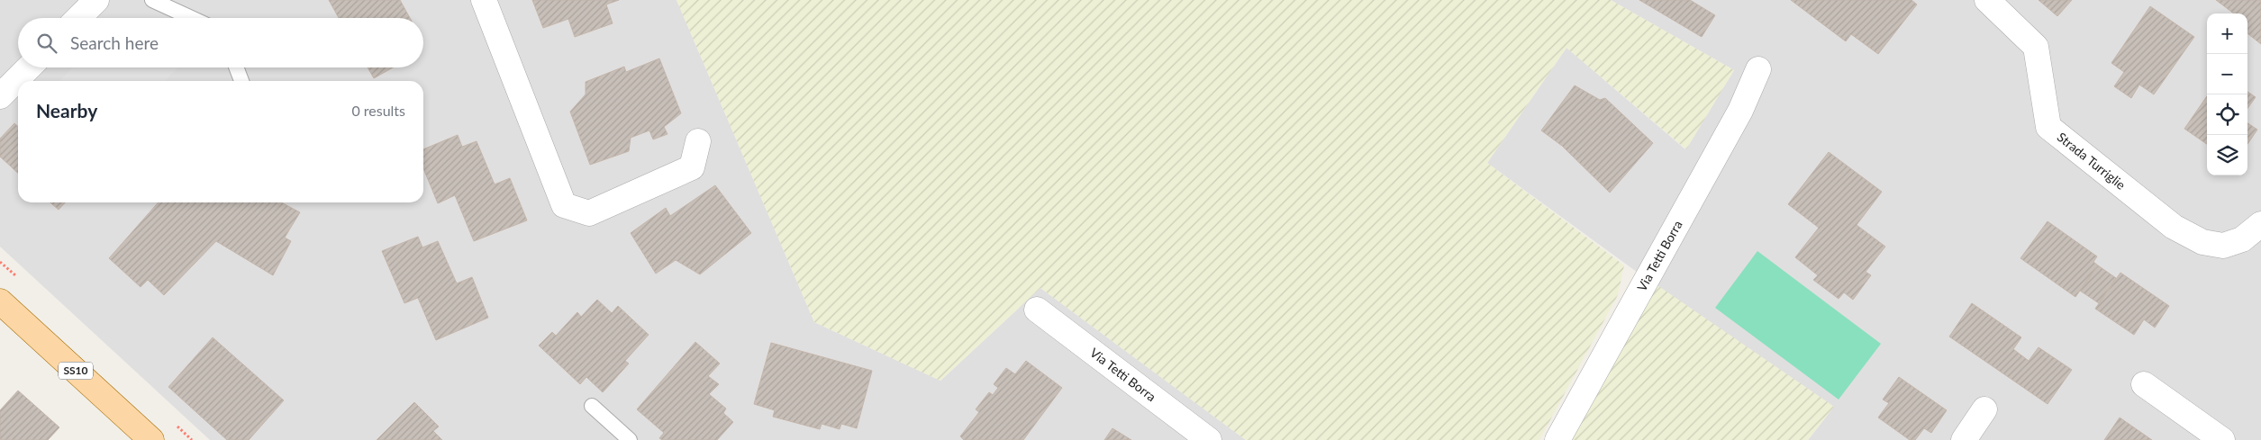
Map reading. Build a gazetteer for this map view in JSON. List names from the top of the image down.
{
  "streets": {
    "main road": ["SS10"],
    "street": ["Strada Turriglie", "Via Tetti Borra"]
  },
  "page": {
    "map_buttons": ["+", "−"],
    "search": "Search here",
    "heading": ["Nearby", "0 results"]
  }
}
